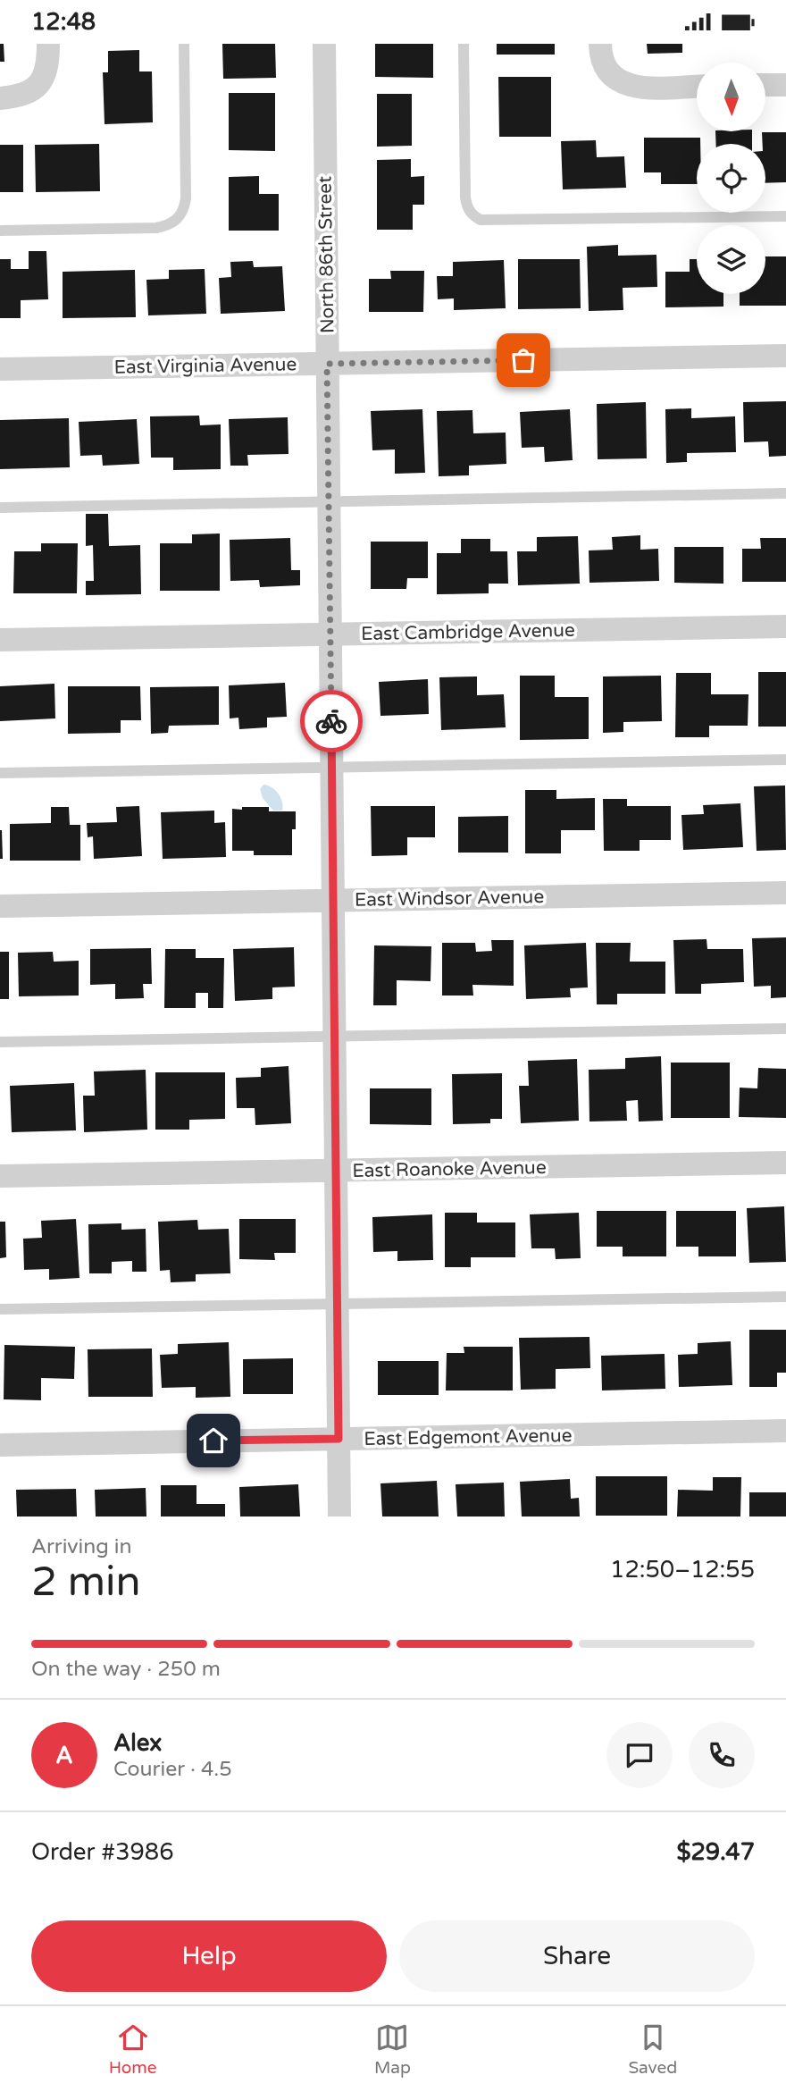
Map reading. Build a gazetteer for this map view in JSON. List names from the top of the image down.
{
  "streets": {
    "street": [
      "North 86th Street",
      "East Virginia Avenue",
      "East Cambridge Avenue",
      "East Windsor Avenue",
      "East Roanoke Avenue",
      "East Edgemont Avenue"
    ]
  },
  "crossings": [
    ["North 86th Street", "East Virginia Avenue"],
    ["North 86th Street", "East Cambridge Avenue"],
    ["North 86th Street", "East Windsor Avenue"],
    ["North 86th Street", "East Roanoke Avenue"],
    ["North 86th Street", "East Edgemont Avenue"]
  ],
  "north": "bottom",
  "page": {
    "status": "12:48",
    "heading": ["2 min", "Arriving in", "12:50–12:55"],
    "panel": [
      "Alex",
      "Courier · 4.5",
      "Order #3986",
      "$29.47"
    ],
    "bar": "On the way · 250 m",
    "round": "A",
    "buttons": ["Help", "Share"],
    "tabs": ["Home", "Map", "Saved"]
  }
}
